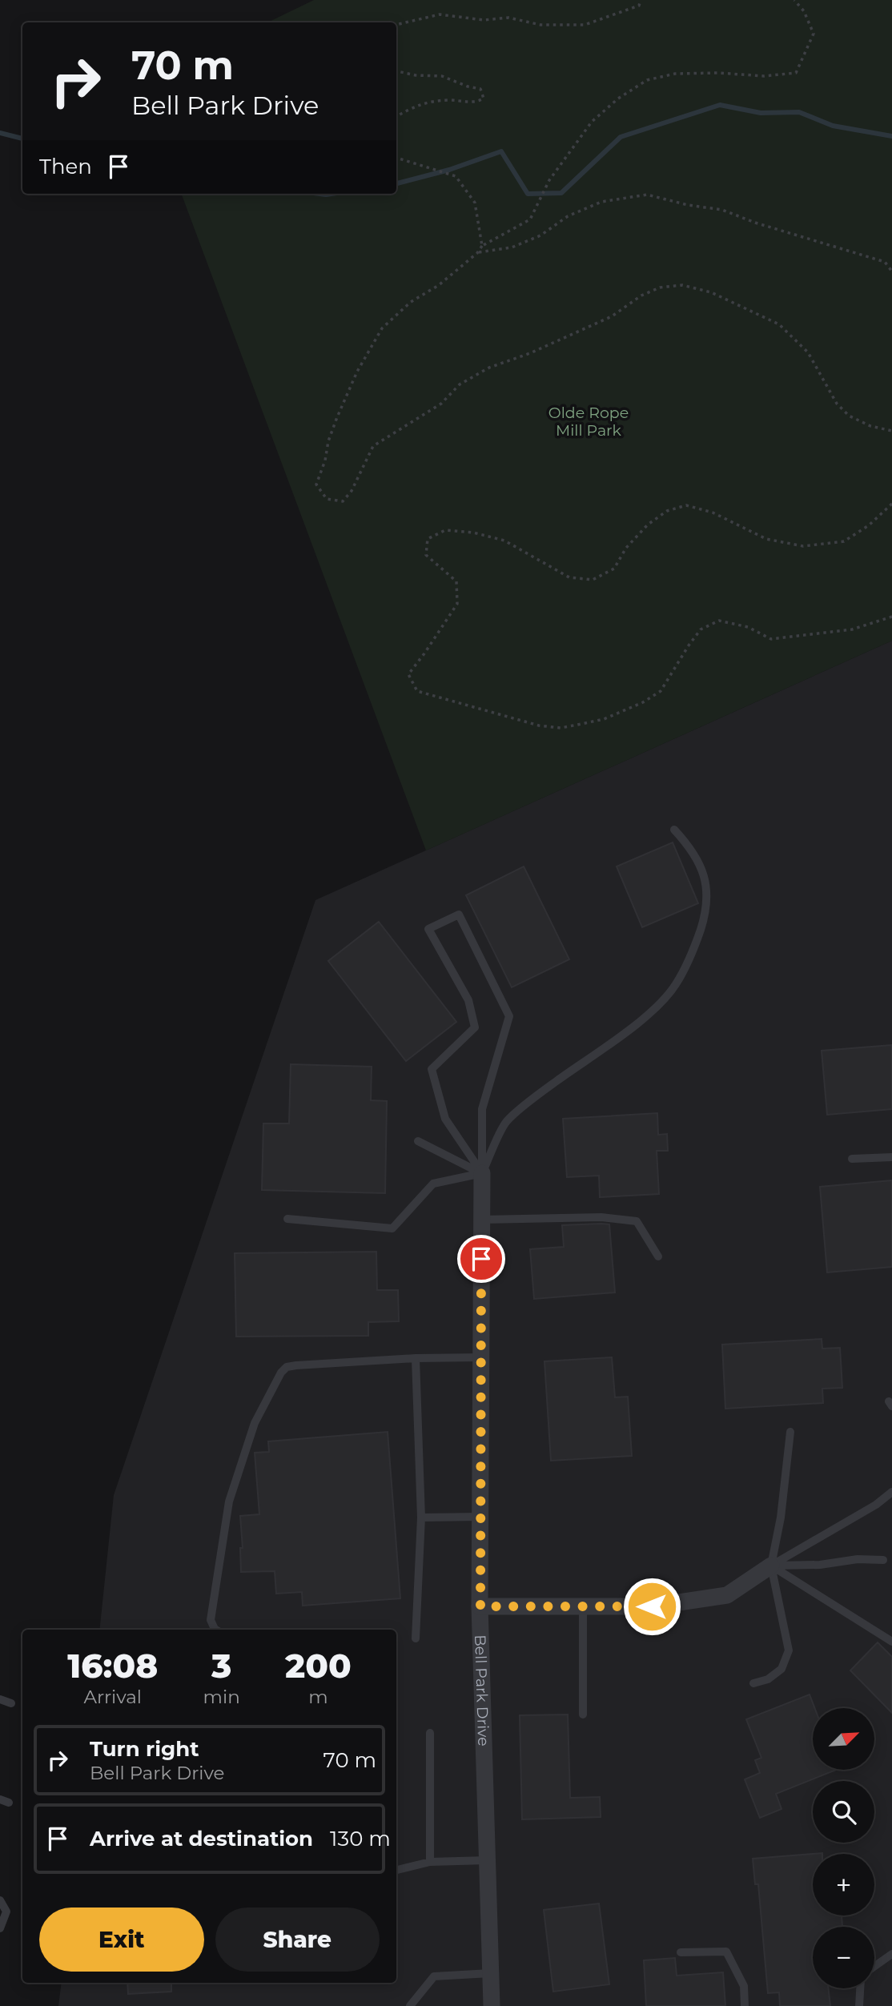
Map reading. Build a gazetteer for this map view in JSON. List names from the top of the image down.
{
  "streets": {
    "street": ["Bell Park Drive"]
  },
  "parks": ["Olde Rope Mill Park"],
  "north": "top right",
  "page": {
    "turn": ["70 m", "Bell Park Drive"],
    "then": "Then",
    "eta": [
      "16:08",
      "Arrival",
      "3",
      "min",
      "200",
      "m"
    ],
    "map_buttons": ["+", "−"],
    "list": [
      {
        "name": "Turn right",
        "note": "Bell Park Drive",
        "value": "70 m"
      },
      {
        "name": "Arrive at destination",
        "value": "130 m"
      }
    ],
    "buttons": ["Exit", "Share"]
  }
}
